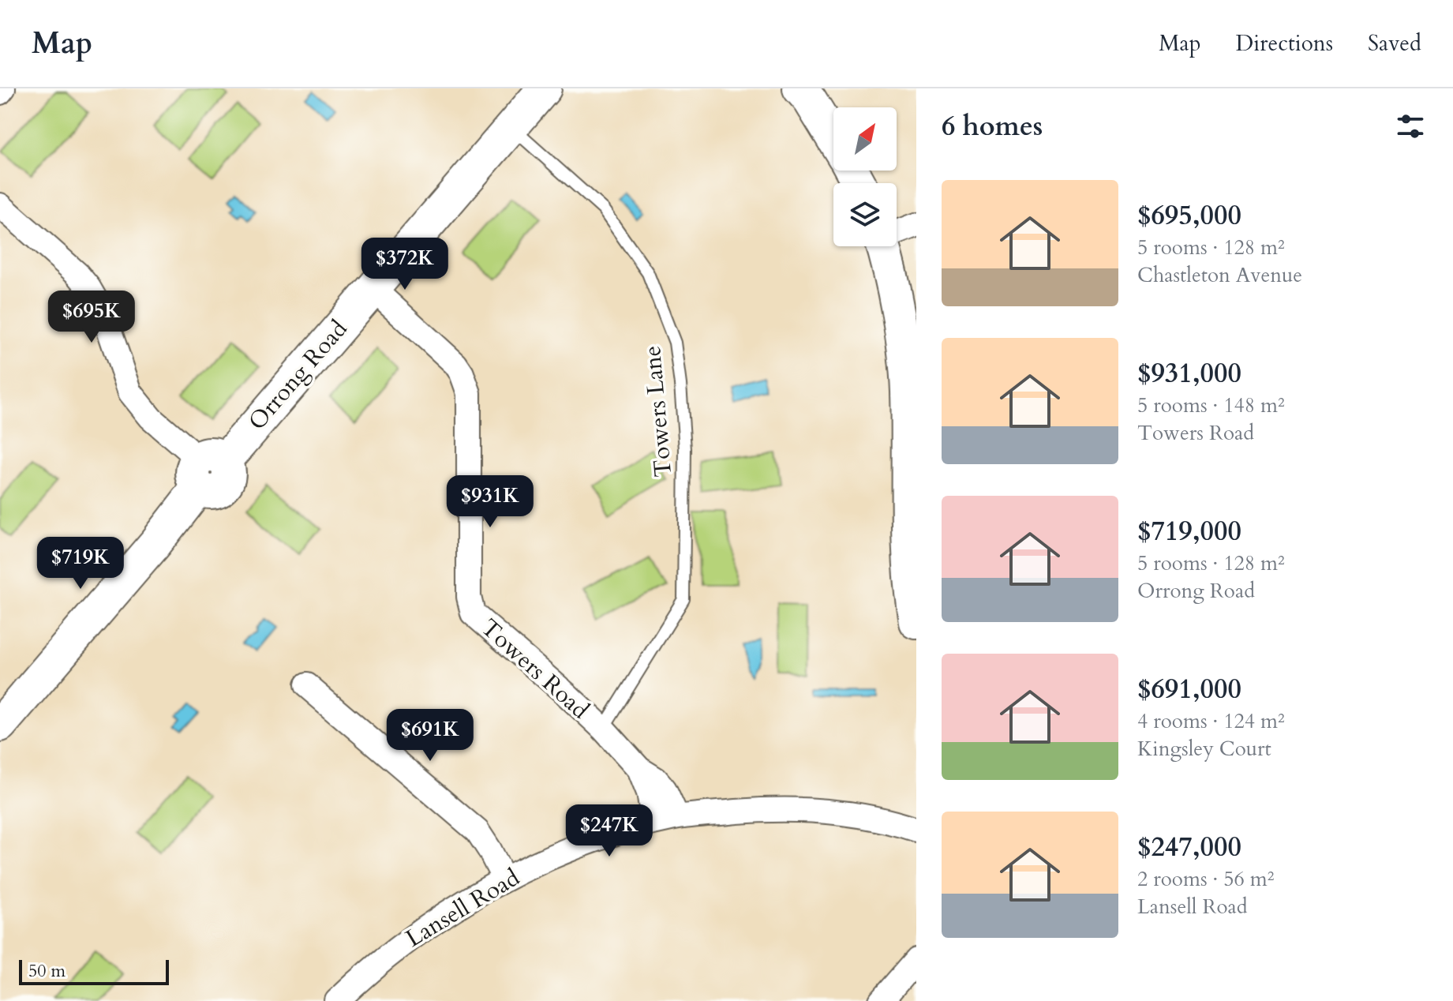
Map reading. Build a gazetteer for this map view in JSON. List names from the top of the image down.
{
  "streets": {
    "street": ["Orrong Road", "Towers Road", "Lansell Road"],
    "lane": ["Towers Lane"]
  },
  "crossings": [
    ["Orrong Road", "Towers Lane"],
    ["Orrong Road", "Towers Road"],
    ["Towers Lane", "Towers Road"],
    ["Towers Road", "Lansell Road"]
  ],
  "scale_bar": "50 m",
  "north": "top right",
  "page": {
    "header": "Map",
    "nav": ["Map", "Directions", "Saved"],
    "heading": "6 homes",
    "list": [
      {
        "name": "$695,000",
        "note": "5 rooms · 128 m² · Chastleton Avenue"
      },
      {
        "name": "$931,000",
        "note": "5 rooms · 148 m² · Towers Road"
      },
      {
        "name": "$719,000",
        "note": "5 rooms · 128 m² · Orrong Road"
      },
      {
        "name": "$691,000",
        "note": "4 rooms · 124 m² · Kingsley Court"
      },
      {
        "name": "$247,000",
        "note": "2 rooms · 56 m² · Lansell Road"
      }
    ],
    "price": [
      "$372K",
      "$695K",
      "$931K",
      "$719K",
      "$691K",
      "$247K"
    ],
    "scale": "50 m"
  }
}
